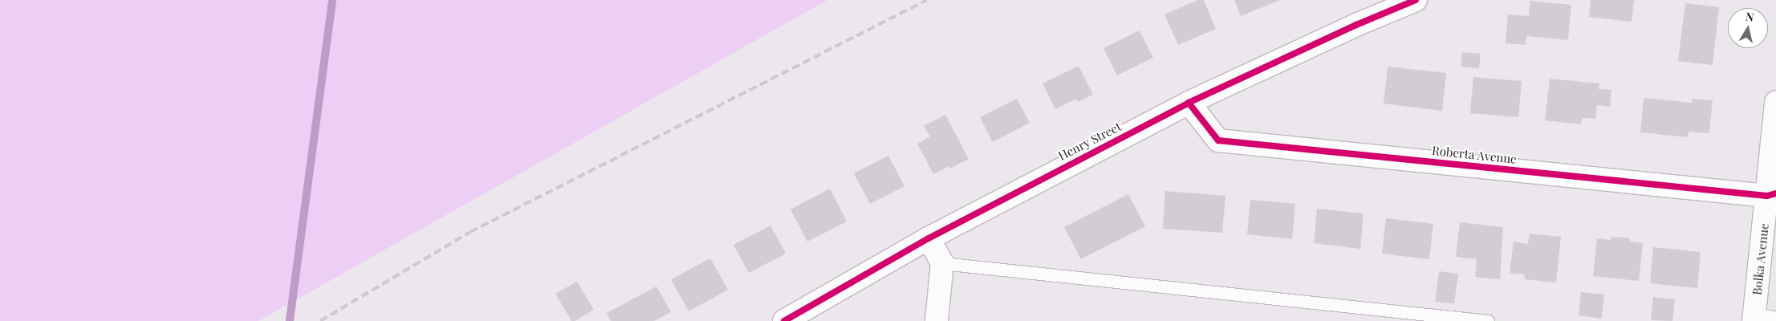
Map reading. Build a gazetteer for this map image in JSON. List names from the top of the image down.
{
  "streets": {
    "street": ["Henry Street", "Roberta Avenue", "Bolka Avenue"]
  },
  "crossings": [
    ["Henry Street", "Roberta Avenue"],
    ["Roberta Avenue", "Bolka Avenue"]
  ],
  "north": "top"
}
